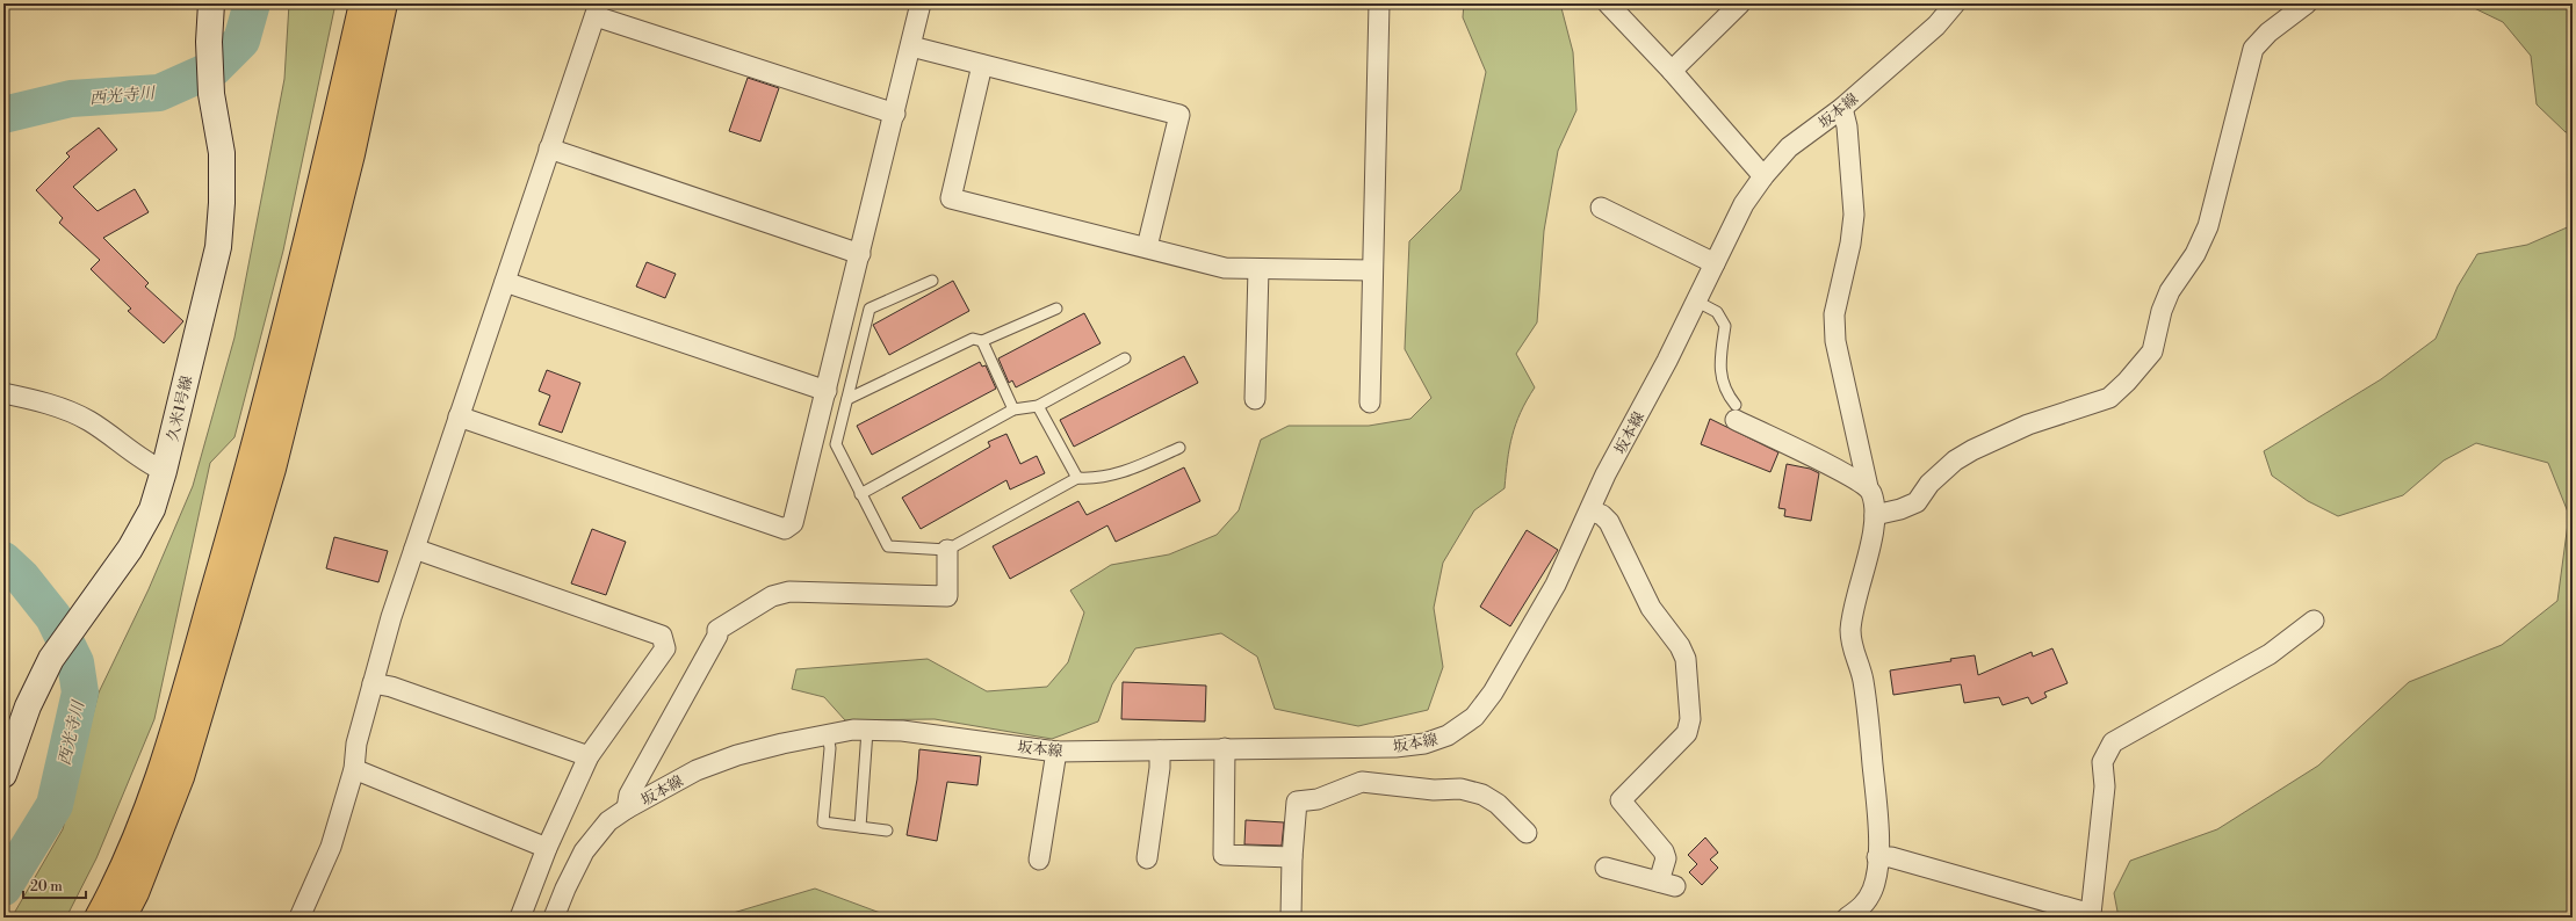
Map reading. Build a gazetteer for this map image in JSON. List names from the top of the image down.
{
  "streets": {
    "street": ["坂本線", "久米1号線"]
  },
  "water": ["西光寺川"],
  "scale_bar": "20 m"
}
